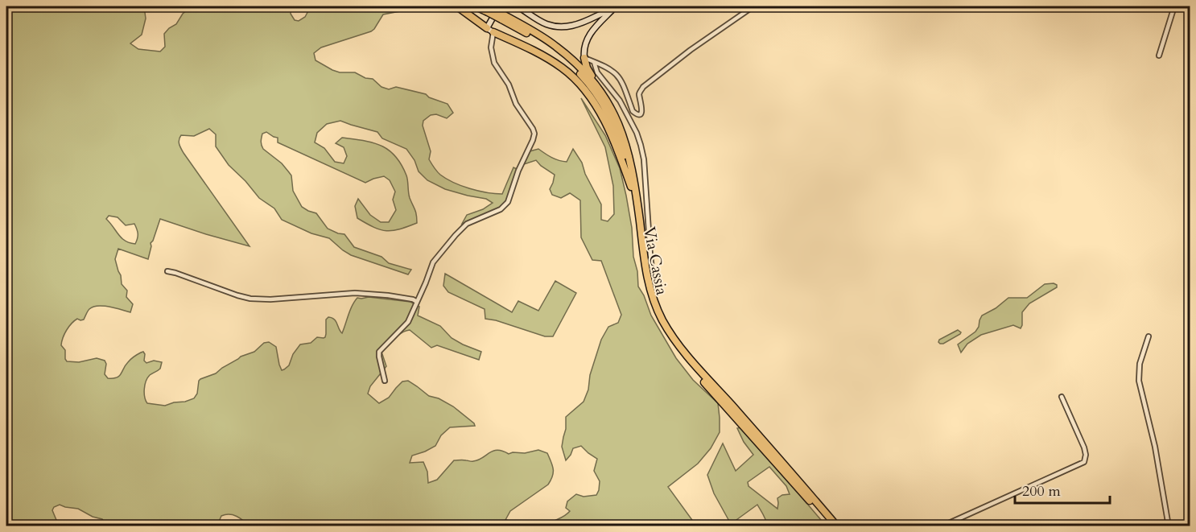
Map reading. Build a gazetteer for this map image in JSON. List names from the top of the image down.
{
  "streets": {
    "highway": ["Via Cassia"]
  },
  "scale_bar": "200 m"
}
